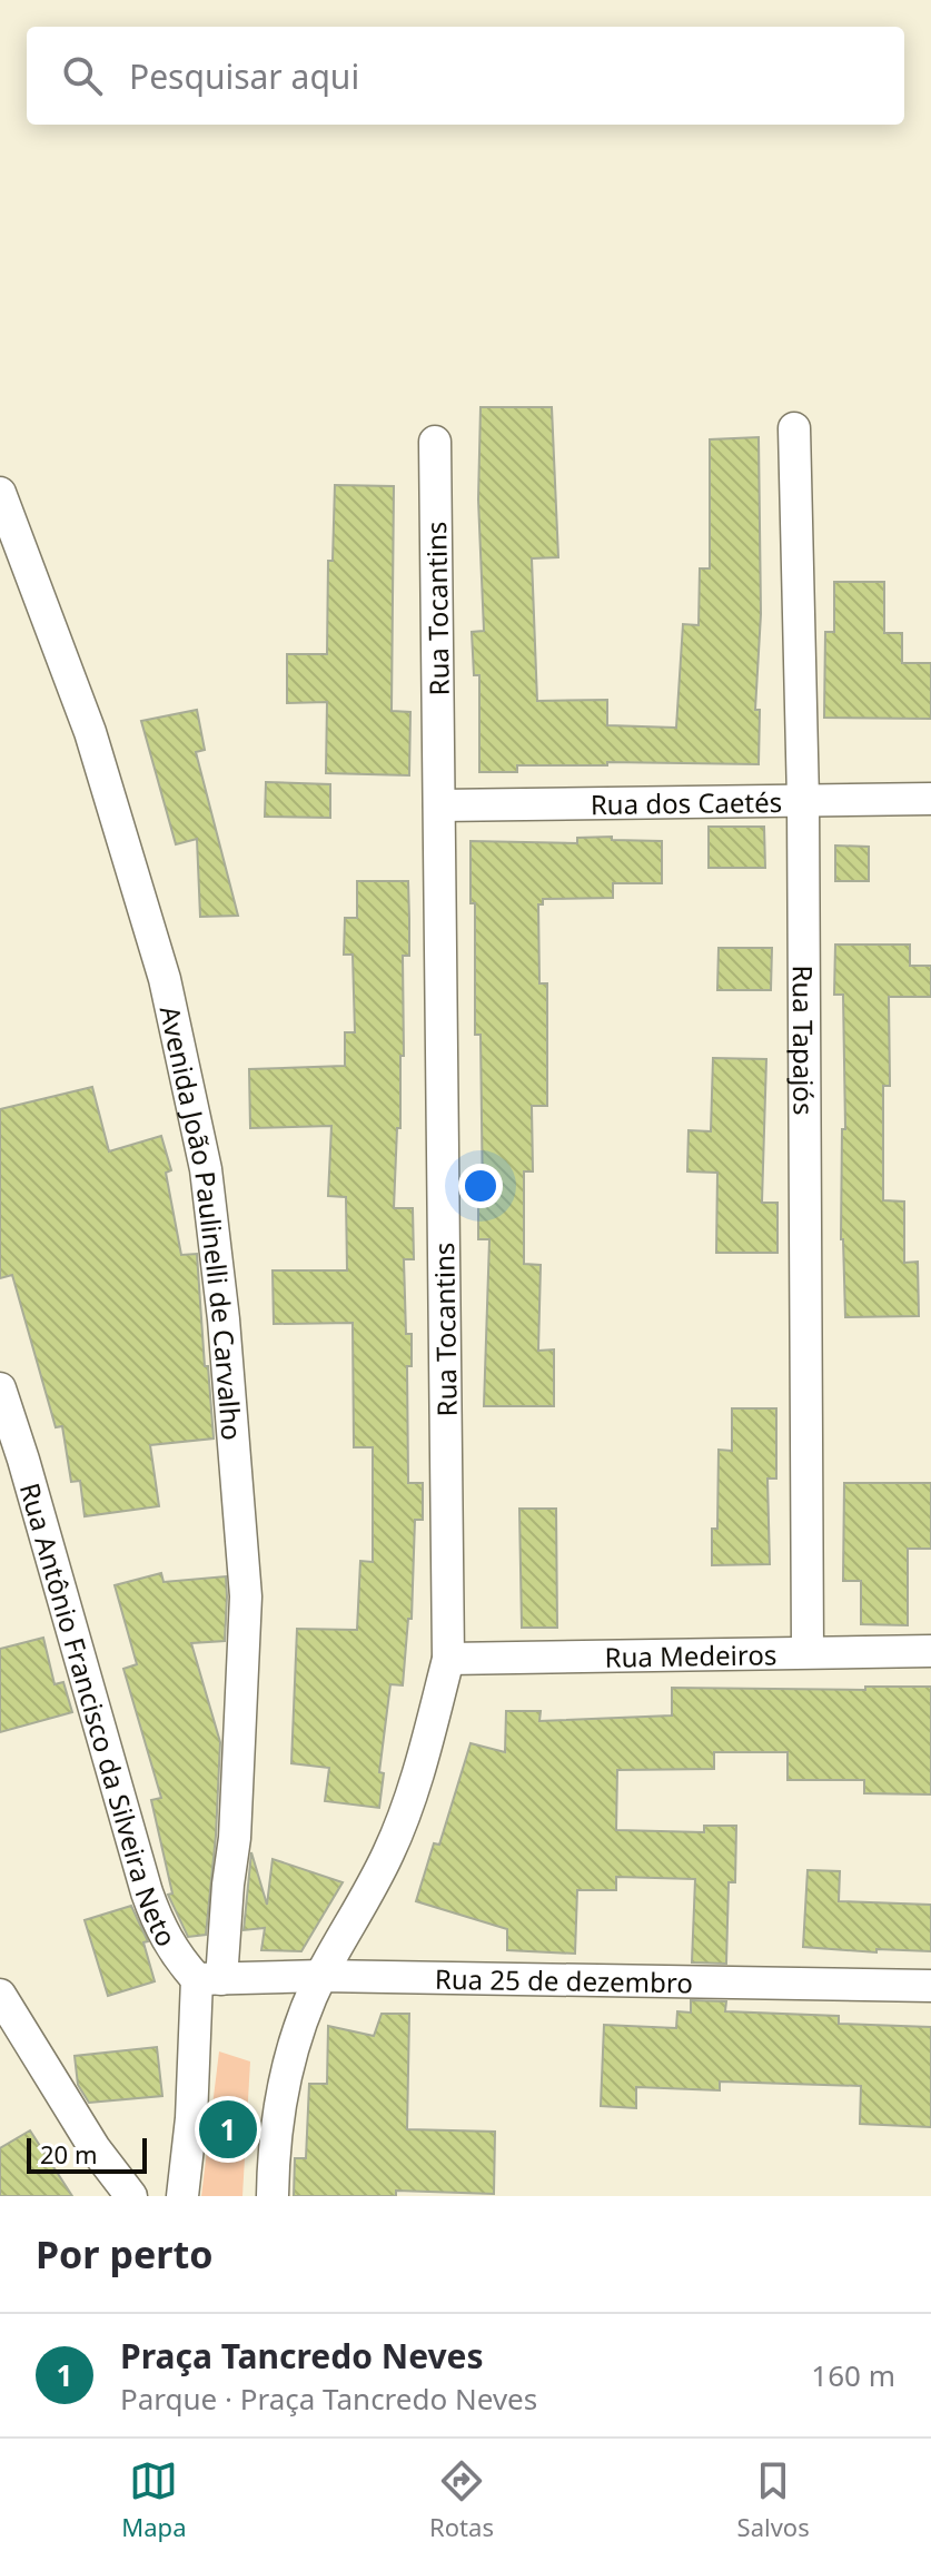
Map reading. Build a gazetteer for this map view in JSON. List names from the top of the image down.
{
  "streets": {
    "street": [
      "Rua Tocantins",
      "Rua dos Caetés",
      "Rua Tapajós",
      "Avenida João Paulinelli de Carvalho",
      "Rua Medeiros",
      "Rua Antônio Francisco da Silveira Neto",
      "Rua 25 de dezembro"
    ]
  },
  "crossings": [
    ["Rua Tocantins", "Rua dos Caetés"],
    ["Rua Tocantins", "Rua Medeiros"],
    ["Rua Tocantins", "Rua 25 de dezembro"],
    ["Rua dos Caetés", "Rua Tapajós"],
    ["Rua Tapajós", "Rua Medeiros"],
    ["Avenida João Paulinelli de Carvalho", "Rua Antônio Francisco da Silveira Neto"],
    ["Avenida João Paulinelli de Carvalho", "Rua 25 de dezembro"],
    ["Rua Antônio Francisco da Silveira Neto", "Rua 25 de dezembro"]
  ],
  "scale_bar": "20 m",
  "page": {
    "search": "Pesquisar aqui",
    "pins": "1",
    "scale": "20 m",
    "heading": "Por perto",
    "list": [
      {
        "mark": "1",
        "name": "Praça Tancredo Neves",
        "note": "Parque · Praça Tancredo Neves",
        "value": "160 m"
      }
    ],
    "nav": ["Mapa", "Rotas", "Salvos"]
  }
}
